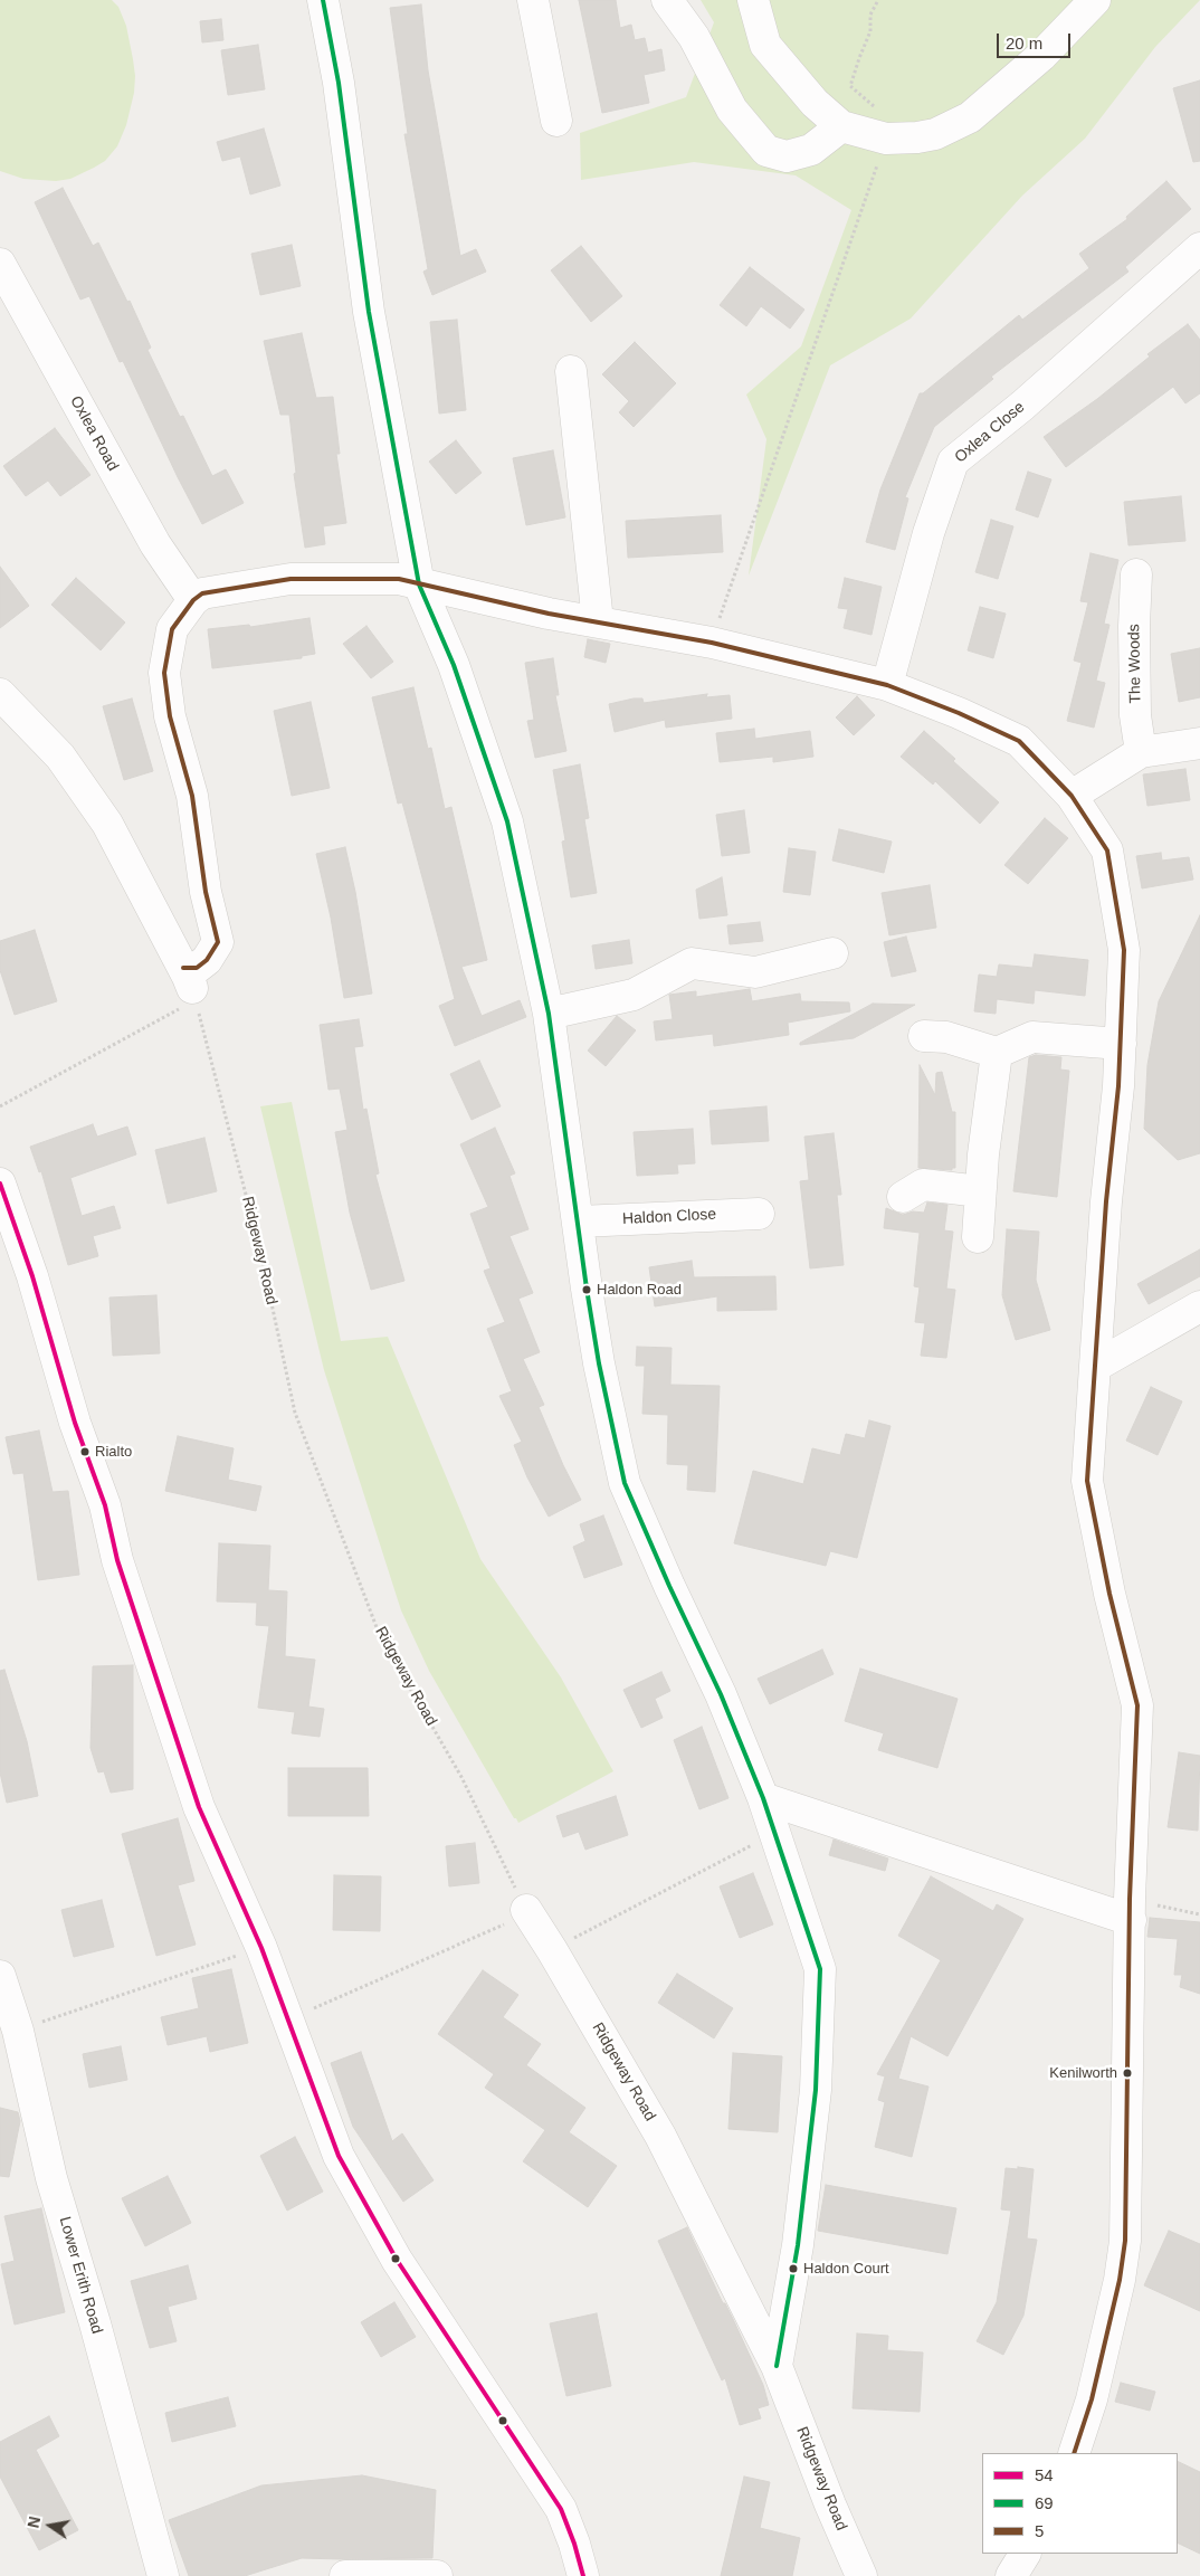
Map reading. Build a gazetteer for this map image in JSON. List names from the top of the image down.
{
  "streets": {
    "street": [
      "Oxlea Close",
      "Oxlea Road",
      "The Woods",
      "Haldon Close",
      "Ridgeway Road",
      "Lower Erith Road"
    ]
  },
  "places": [
    "Haldon Road",
    "Rialto",
    "Kenilworth",
    "Haldon Court"
  ],
  "lines": ["transit line 69", "transit line 5", "transit line 54"],
  "legend": ["54", "69", "5"],
  "scale_bar": "20 m",
  "north": "left"
}
